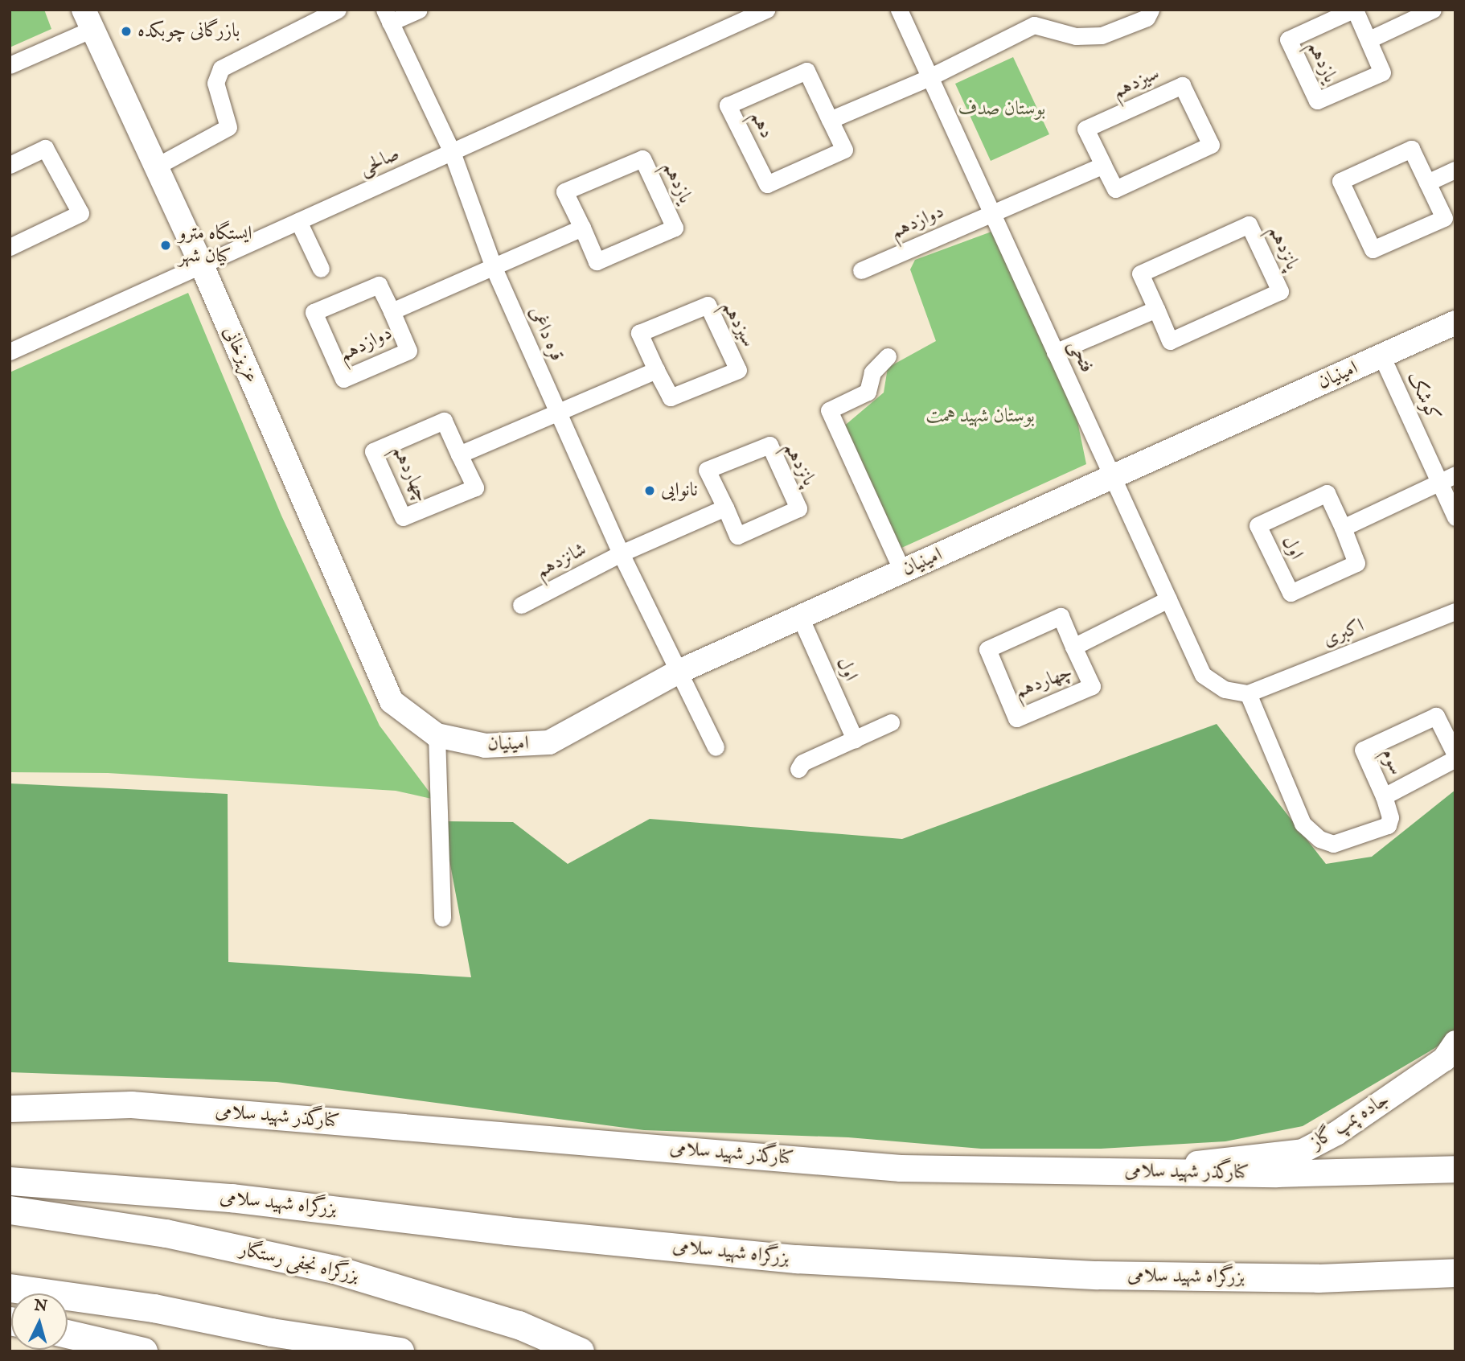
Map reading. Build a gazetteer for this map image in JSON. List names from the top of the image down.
{
  "streets": {
    "highway": ["بزرگراه شهید سلامی", "بزرگراه نجفی رستگار"],
    "main road": [
      "عزیزخانی",
      "امینیان",
      "کنارگذر شهید سلامی",
      "جاده پمپ گاز"
    ],
    "street": [
      "یازدهم",
      "سیزدهم",
      "دهم",
      "صالحی",
      "دوازدهم",
      "پانزدهم",
      "قره داغی",
      "فتحی",
      "کوشک",
      "چهاردهم",
      "اول",
      "شانزدهم",
      "اکبری",
      "سوم"
    ]
  },
  "crossings": [
    ["صالحی", "قره داغی"],
    ["صالحی", "عزیزخانی"],
    ["دوازدهم", "قره داغی"],
    ["دوازدهم", "فتحی"],
    ["قره داغی", "امینیان"],
    ["قره داغی", "شانزدهم"],
    ["عزیزخانی", "امینیان"],
    ["فتحی", "امینیان"],
    ["فتحی", "چهاردهم"],
    ["فتحی", "اکبری"],
    ["امینیان", "کوشک"],
    ["امینیان", "اول"],
    ["کنارگذر شهید سلامی", "جاده پمپ گاز"]
  ],
  "parks": ["بوستان صدف", "بوستان شهید همت"],
  "places": ["بازرگانی چوبکده", "ایستگاه مترو کیان شهر", "نانوایی"],
  "north": "top"
}
